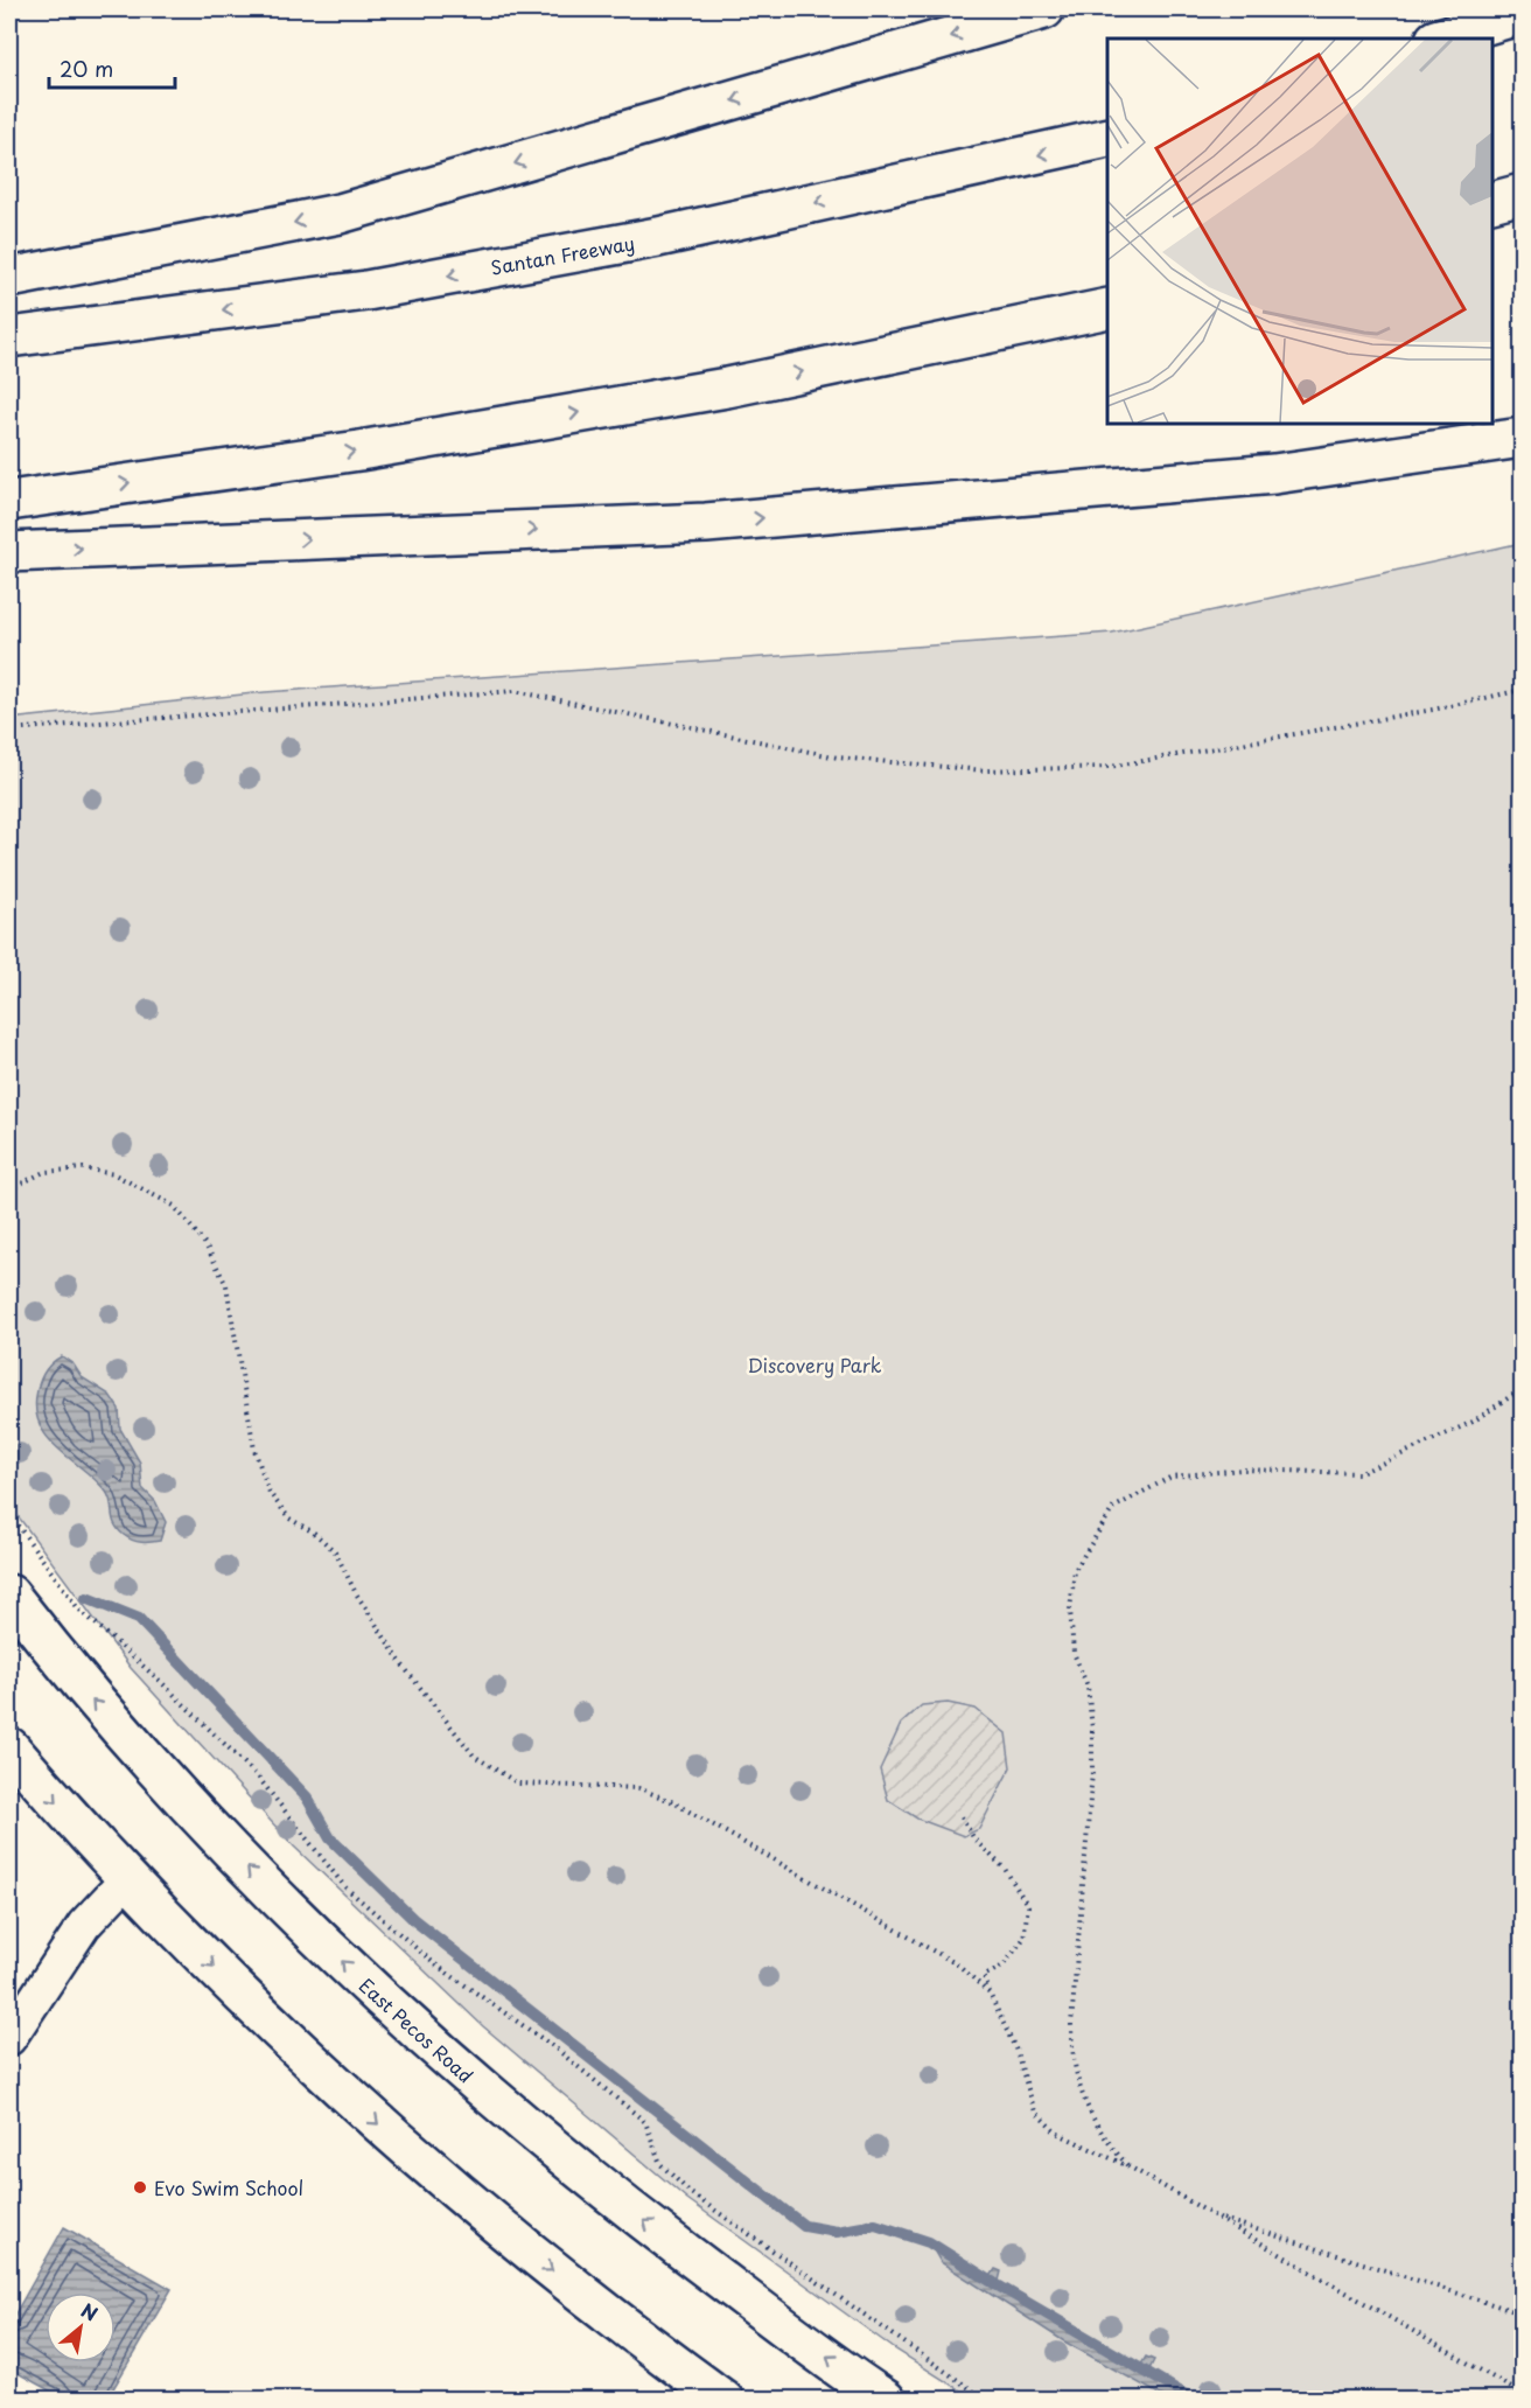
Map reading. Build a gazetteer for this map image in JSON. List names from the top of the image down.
{
  "streets": {
    "main road": ["Santan Freeway", "East Pecos Road"]
  },
  "parks": ["Discovery Park"],
  "places": ["Evo Swim School"],
  "scale_bar": "20 m",
  "north": "top right"
}
